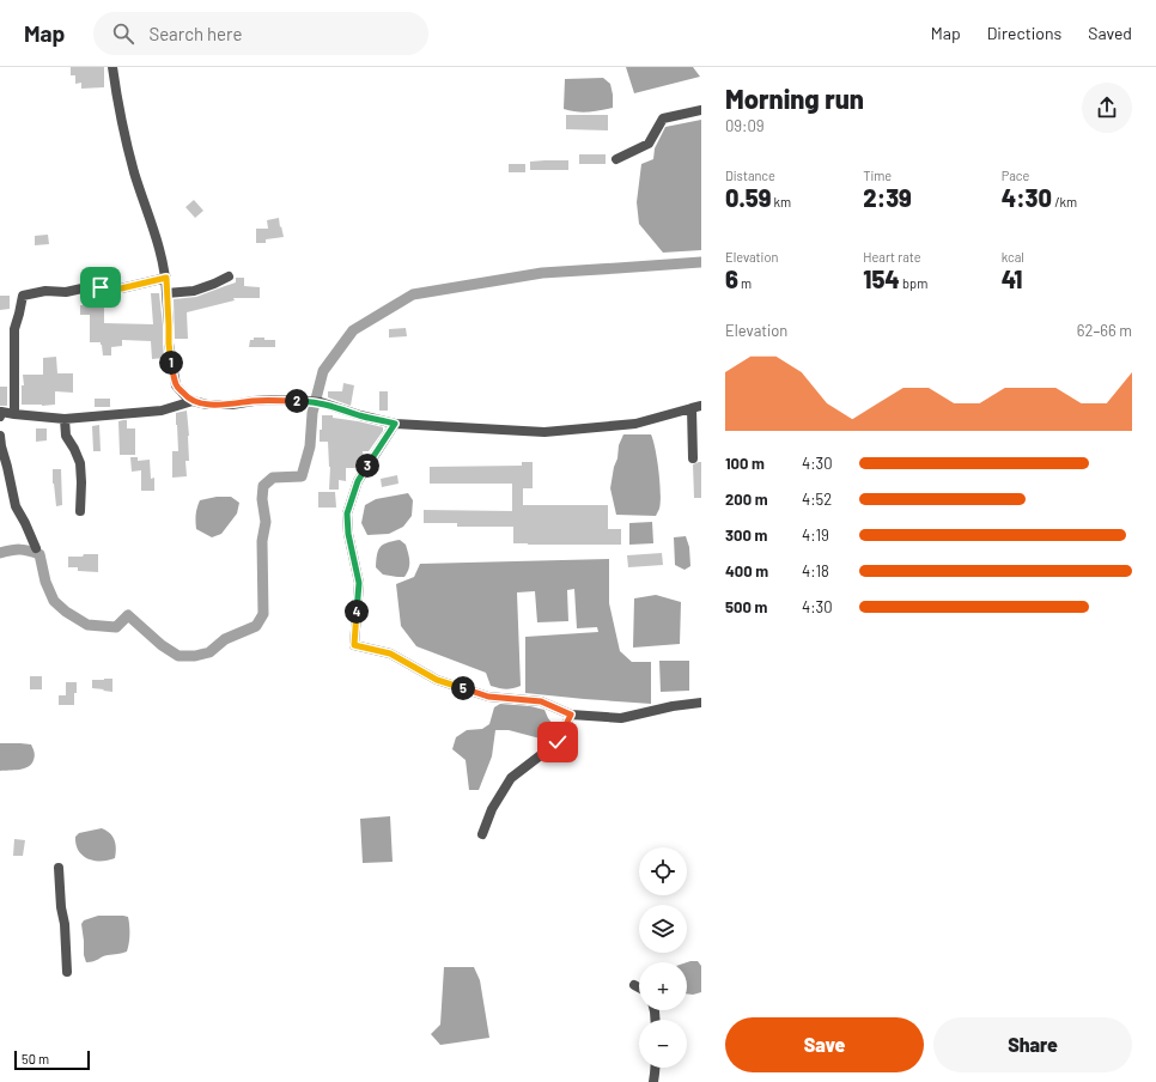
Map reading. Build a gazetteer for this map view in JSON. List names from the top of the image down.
{
  "scale_bar": "50 m",
  "page": {
    "header": "Map",
    "search": "Search here",
    "nav": ["Map", "Directions", "Saved"],
    "heading": ["Morning run", "09:09"],
    "stats": [
      ["Distance", "0.59 km"],
      ["Time", "2:39"],
      ["Pace", "4:30 /km"],
      ["Elevation", "6 m"],
      ["Heart rate", "154 bpm"],
      ["kcal", "41"]
    ],
    "chart": ["Elevation", "62–66 m"],
    "pins": [
      "1",
      "2",
      "3",
      "4",
      "5"
    ],
    "list": [
      {
        "name": "100 m",
        "note": "4:30"
      },
      {
        "name": "200 m",
        "note": "4:52"
      },
      {
        "name": "300 m",
        "note": "4:19"
      },
      {
        "name": "400 m",
        "note": "4:18"
      },
      {
        "name": "500 m",
        "note": "4:30"
      }
    ],
    "map_buttons": ["+", "−"],
    "buttons": ["Save", "Share"],
    "scale": "50 m"
  }
}
